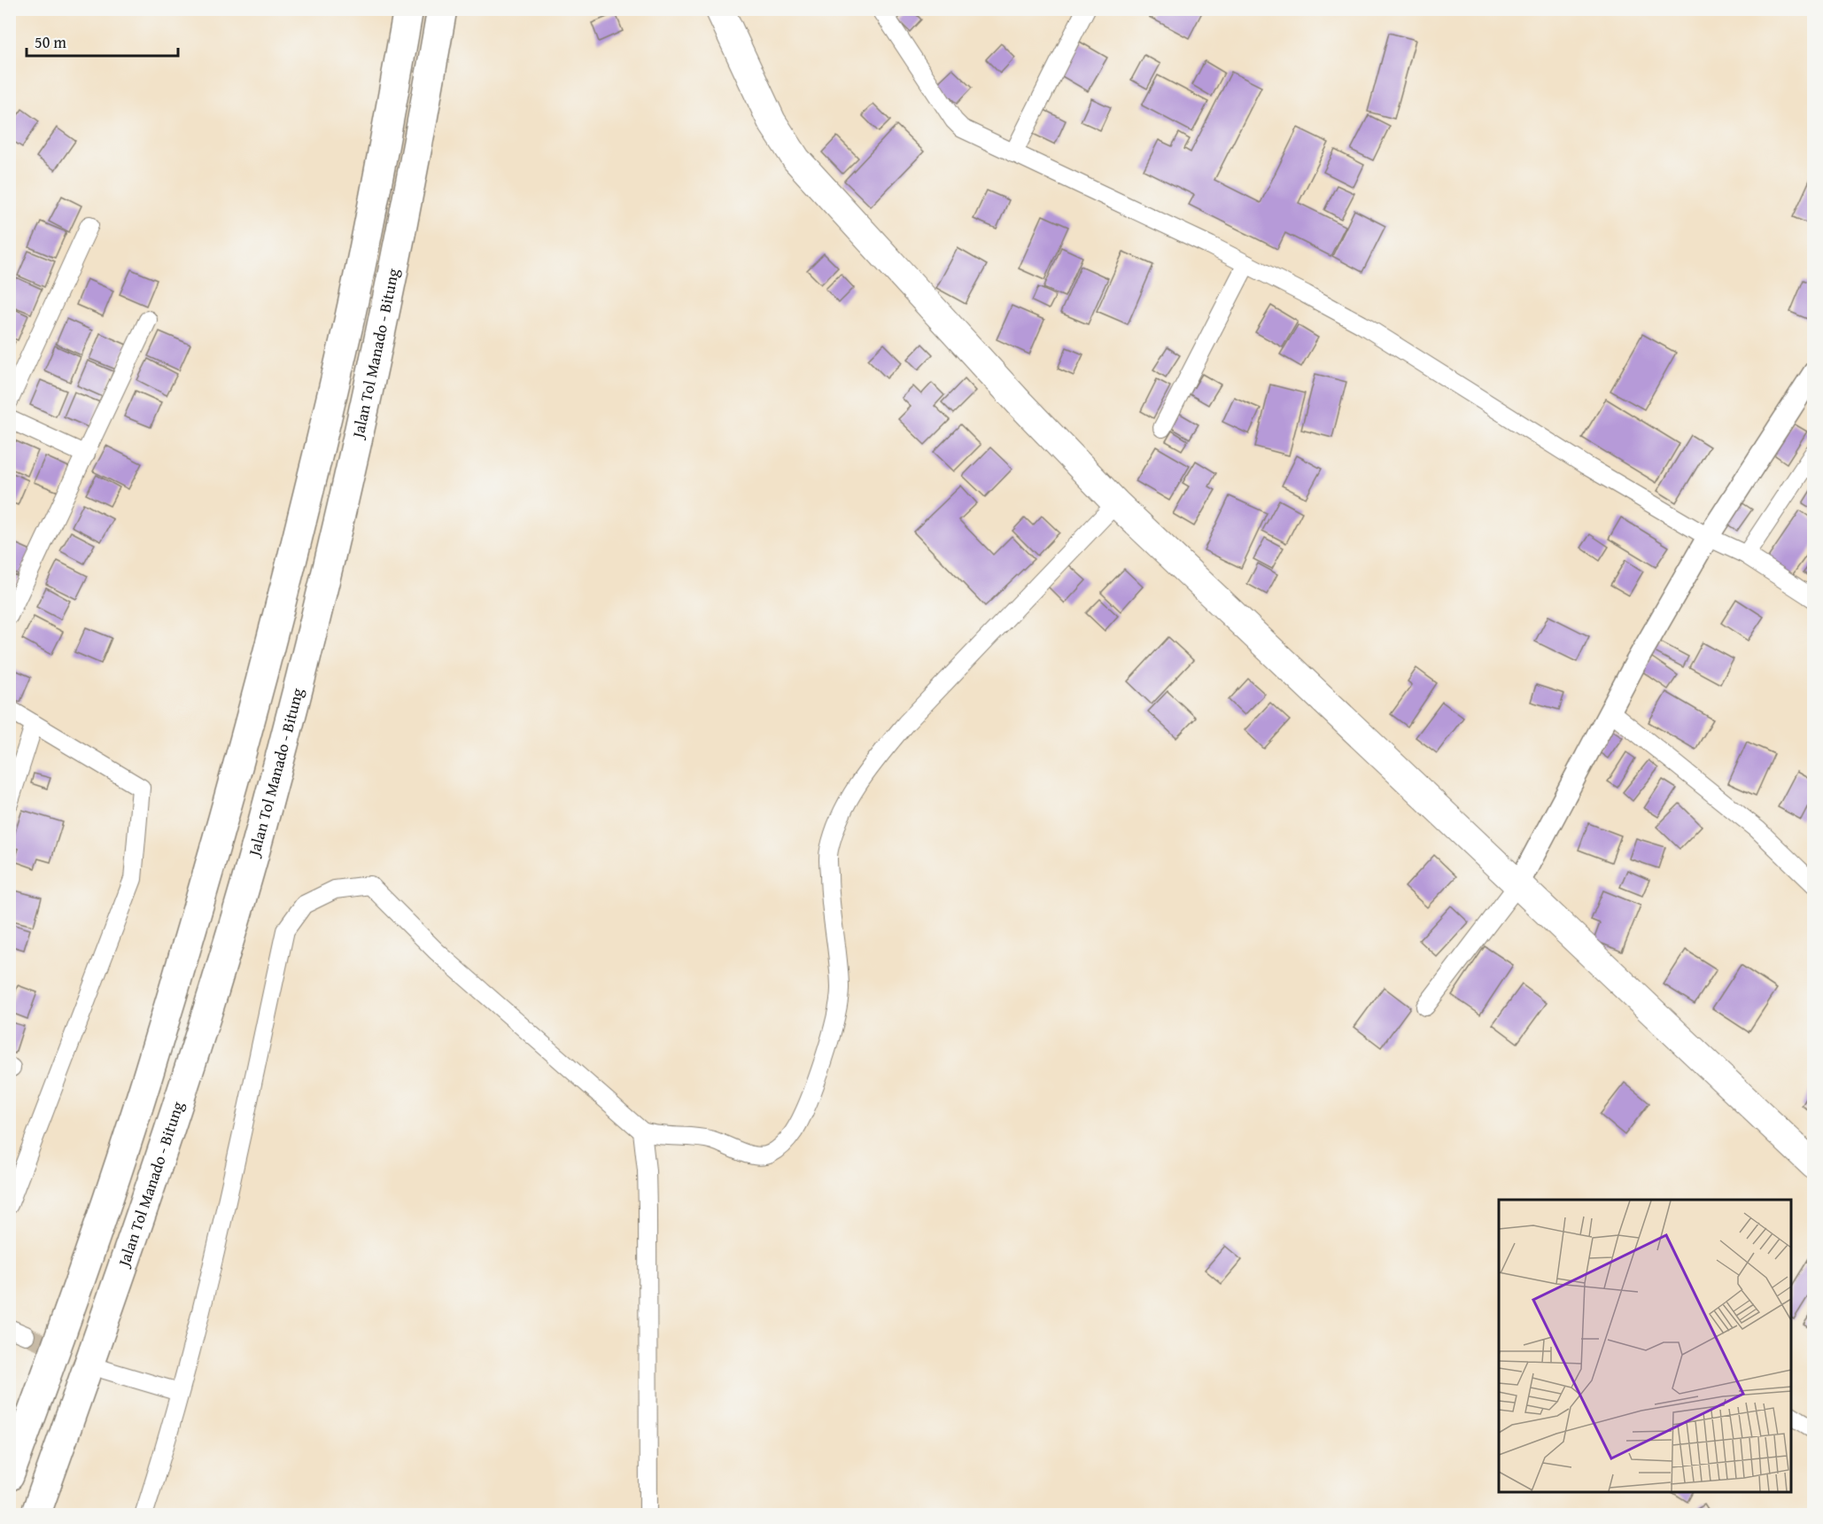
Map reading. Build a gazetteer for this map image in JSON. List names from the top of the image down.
{
  "streets": {
    "highway": ["Jalan Tol Manado - Bitung"]
  },
  "scale_bar": "50 m"
}
